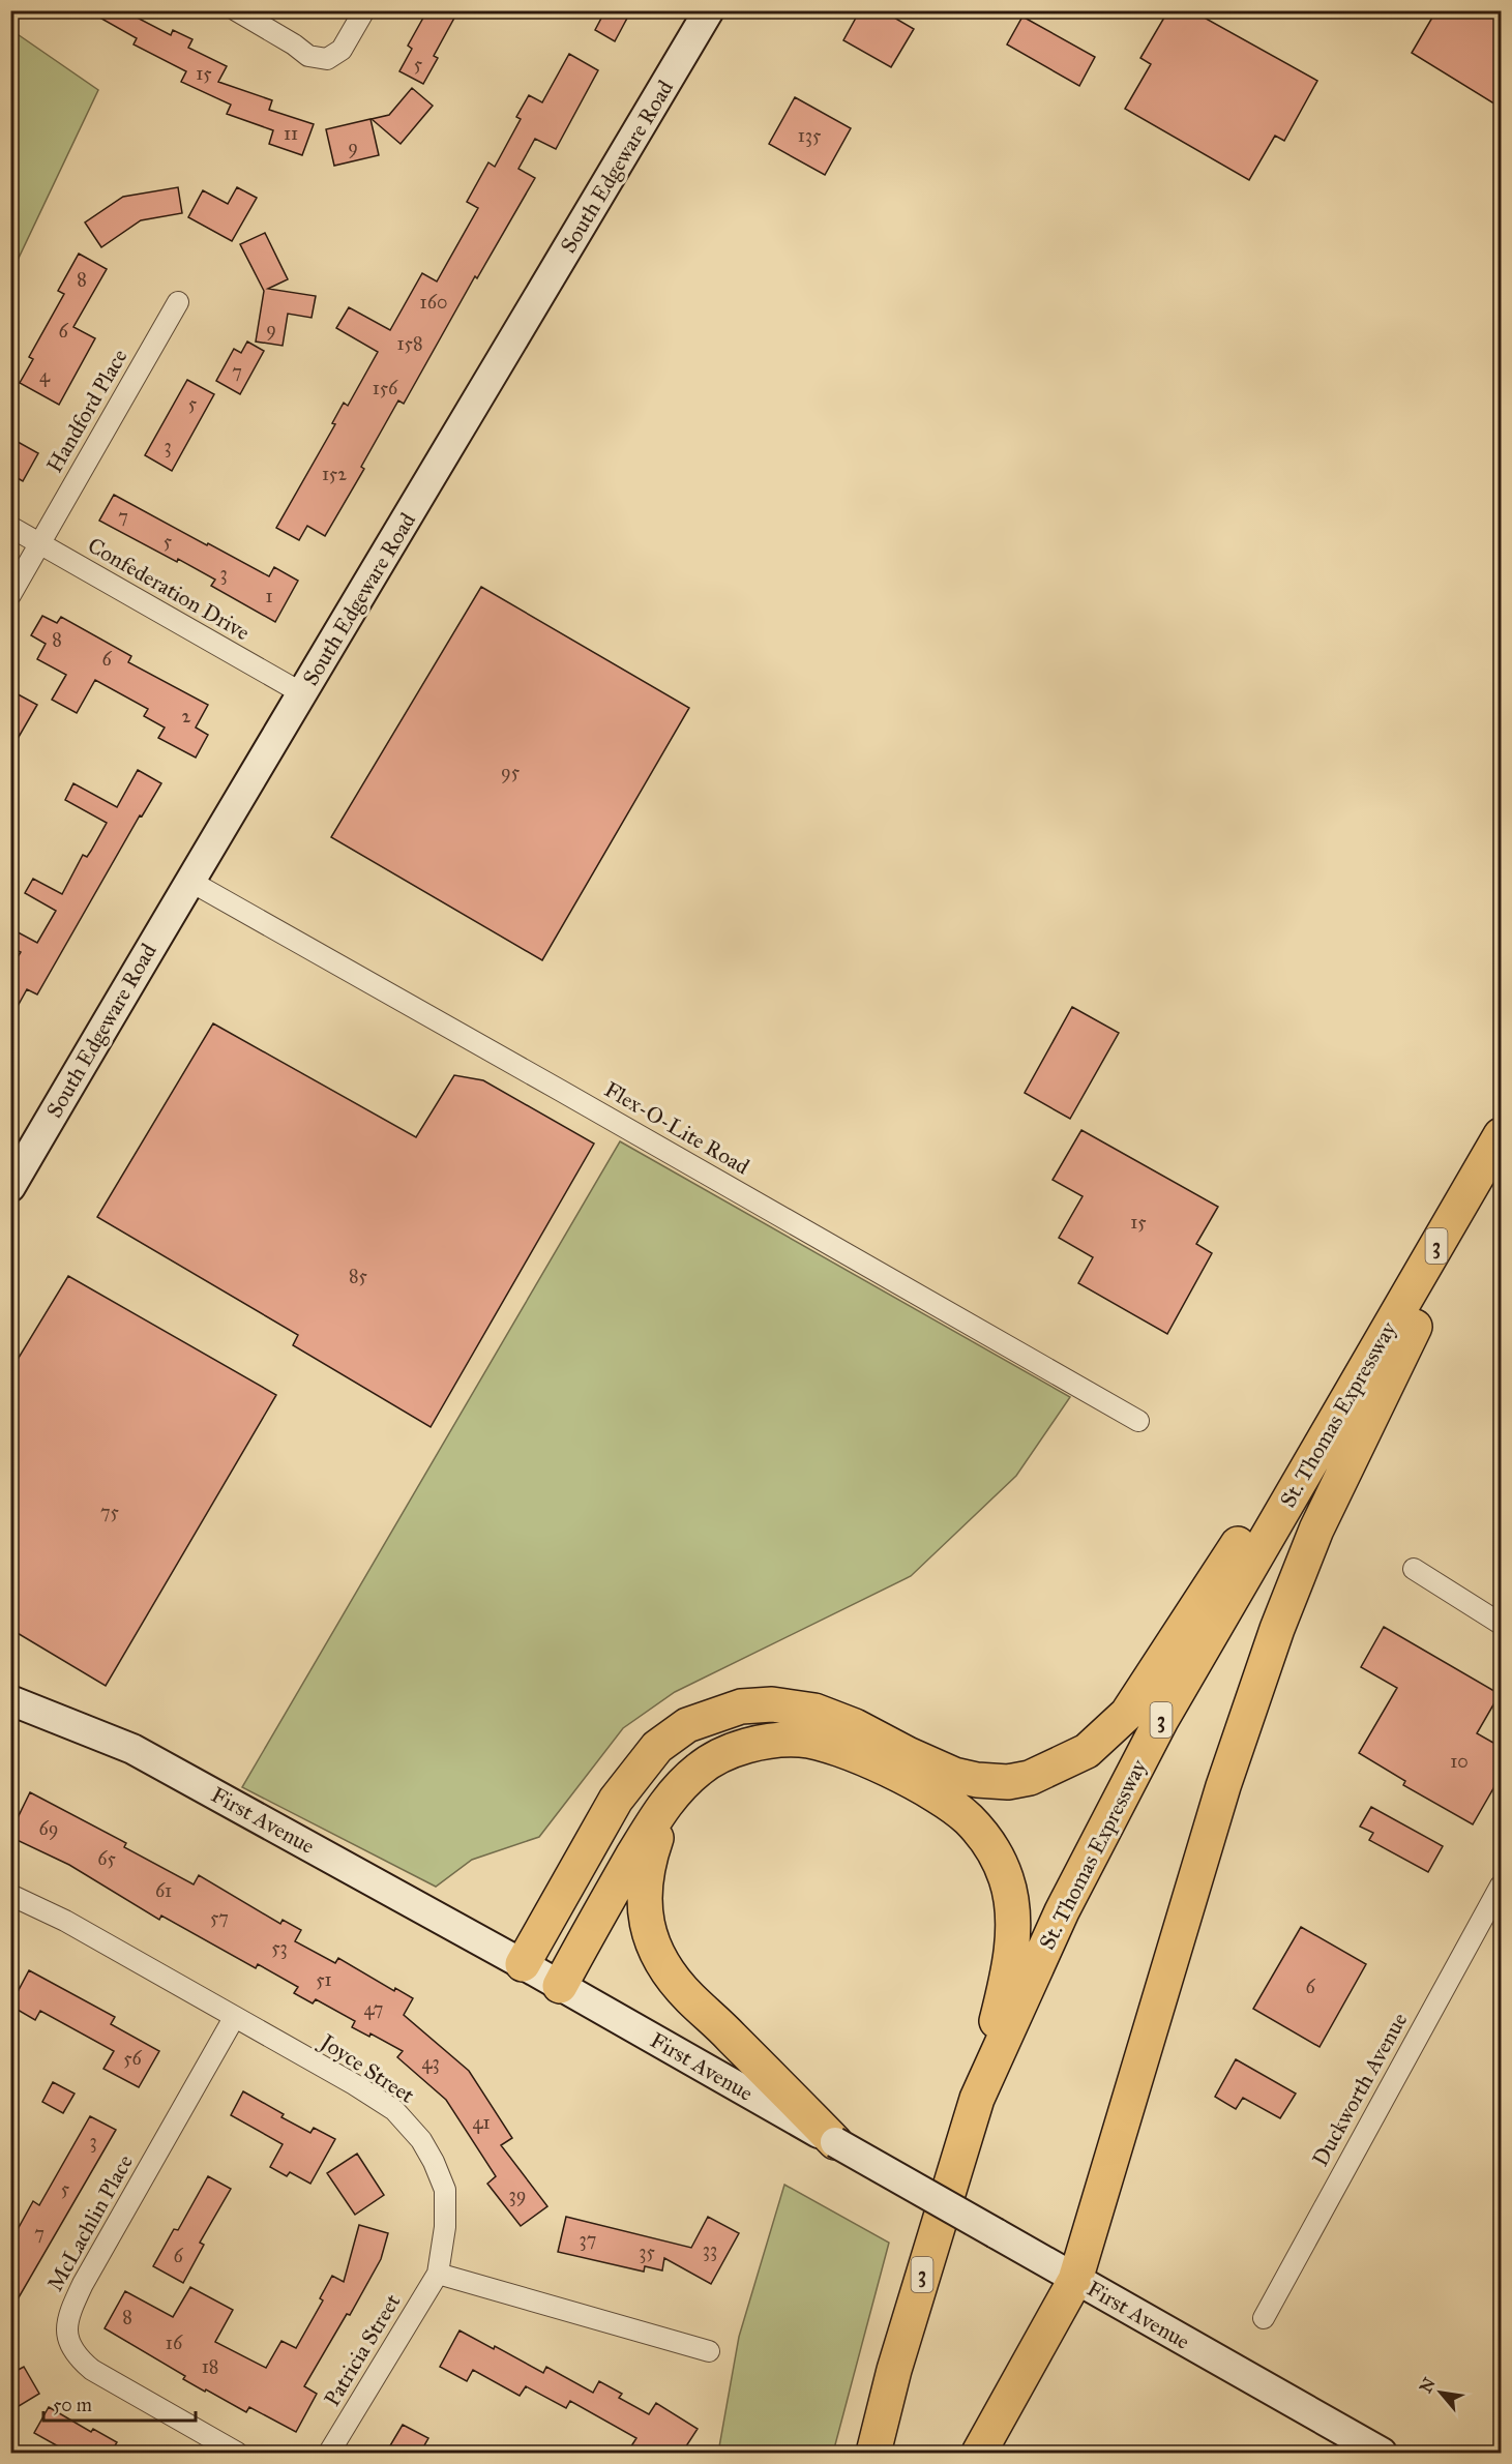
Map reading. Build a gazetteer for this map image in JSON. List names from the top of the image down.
{
  "streets": {
    "highway": ["3", "St. Thomas Expressway"],
    "main road": ["South Edgeware Road", "First Avenue"],
    "street": [
      "Handford Place",
      "Confederation Drive",
      "Flex-O-Lite Road",
      "Joyce Street",
      "Duckworth Avenue",
      "McLachlin Place",
      "Patricia Street"
    ]
  },
  "crossings": [
    ["South Edgeware Road", "Confederation Drive"],
    ["South Edgeware Road", "Flex-O-Lite Road"],
    ["Handford Place", "Confederation Drive"],
    ["Joyce Street", "McLachlin Place"],
    ["Joyce Street", "Patricia Street"]
  ],
  "house_numbers": [
    "5",
    "15",
    "11",
    "135",
    "9",
    "8",
    "160",
    "9",
    "6",
    "158",
    "7",
    "4",
    "156",
    "5",
    "3",
    "152",
    "7",
    "5",
    "3",
    "1",
    "8",
    "6",
    "2",
    "95",
    "15",
    "85",
    "75",
    "10",
    "69",
    "65",
    "61",
    "57",
    "53",
    "51",
    "6",
    "47",
    "56",
    "43",
    "41",
    "3",
    "5",
    "39",
    "7",
    "37",
    "33",
    "35",
    "6",
    "8",
    "16",
    "18"
  ],
  "scale_bar": "50 m",
  "north": "top left"
}
